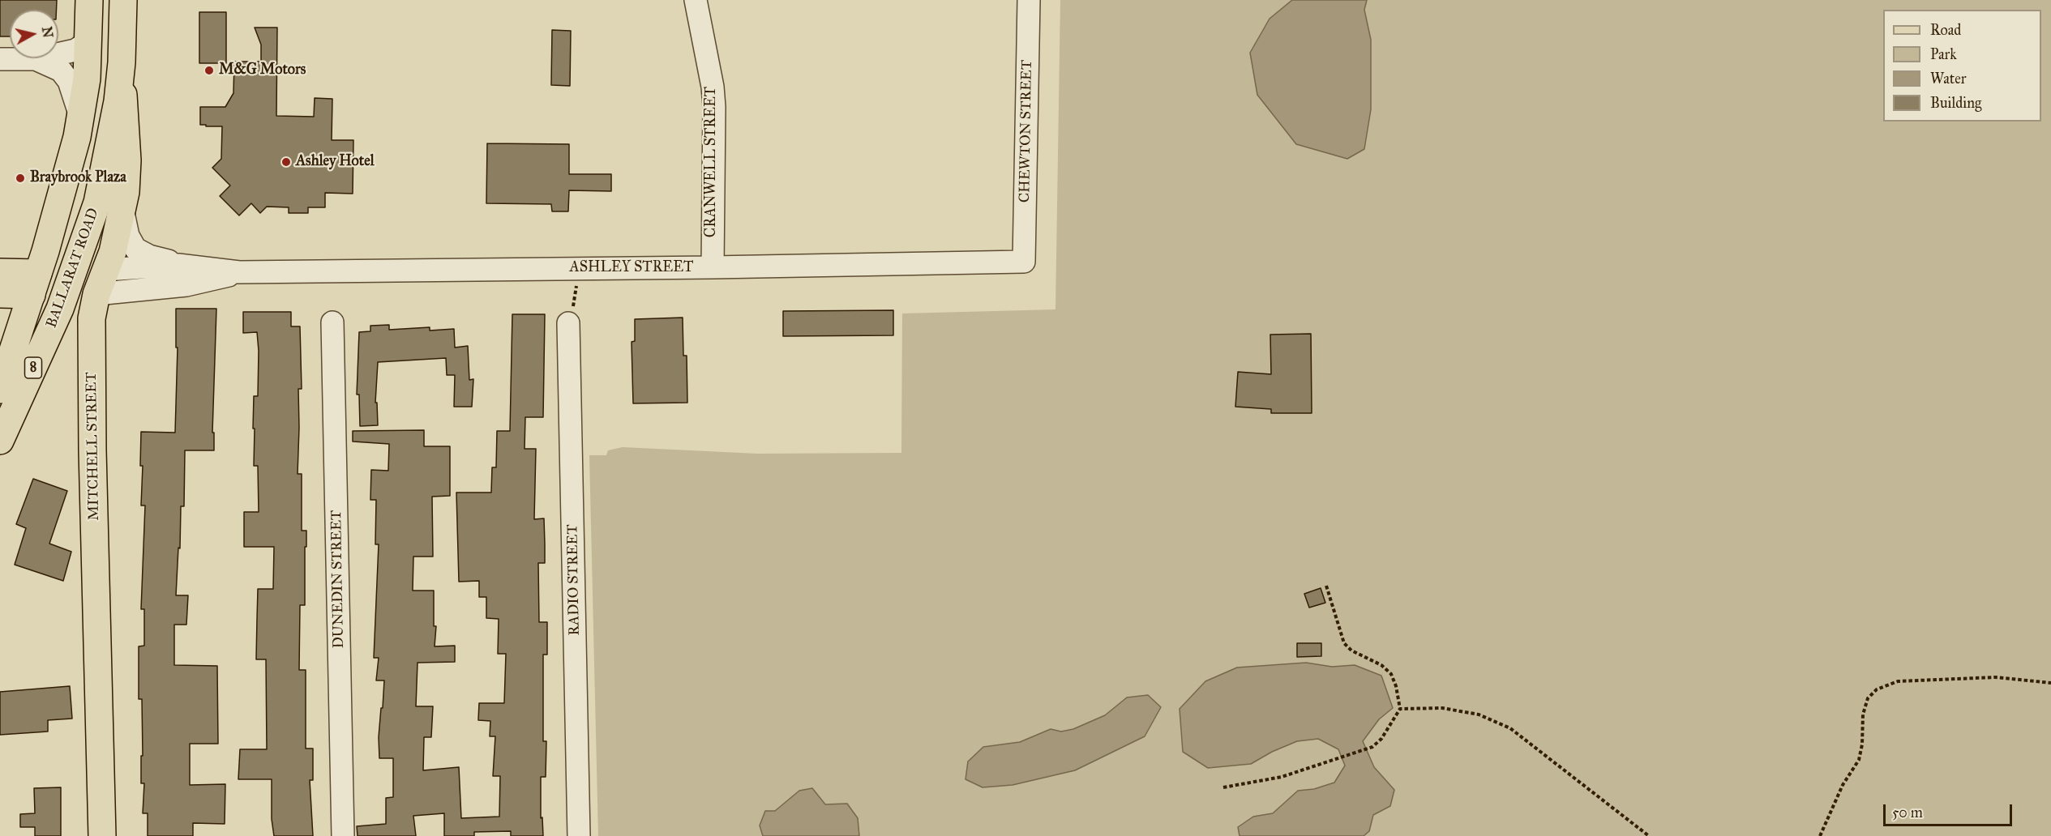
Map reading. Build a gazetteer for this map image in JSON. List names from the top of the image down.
{
  "streets": {
    "main road": [
      "BALLARAT ROAD",
      "ASHLEY STREET",
      "8",
      "MITCHELL STREET"
    ],
    "street": [
      "CHEWTON STREET",
      "CRANWELL STREET",
      "DUNEDIN STREET",
      "RADIO STREET"
    ]
  },
  "crossings": [
    ["CHEWTON STREET", "ASHLEY STREET"],
    ["CRANWELL STREET", "ASHLEY STREET"],
    ["BALLARAT ROAD", "ASHLEY STREET"],
    ["BALLARAT ROAD", "MITCHELL STREET"],
    ["ASHLEY STREET", "MITCHELL STREET"]
  ],
  "places": ["M&G Motors", "Ashley Hotel", "Braybrook Plaza"],
  "legend": [
    "Road",
    "Park",
    "Water",
    "Building"
  ],
  "scale_bar": "50 m",
  "north": "right"
}
